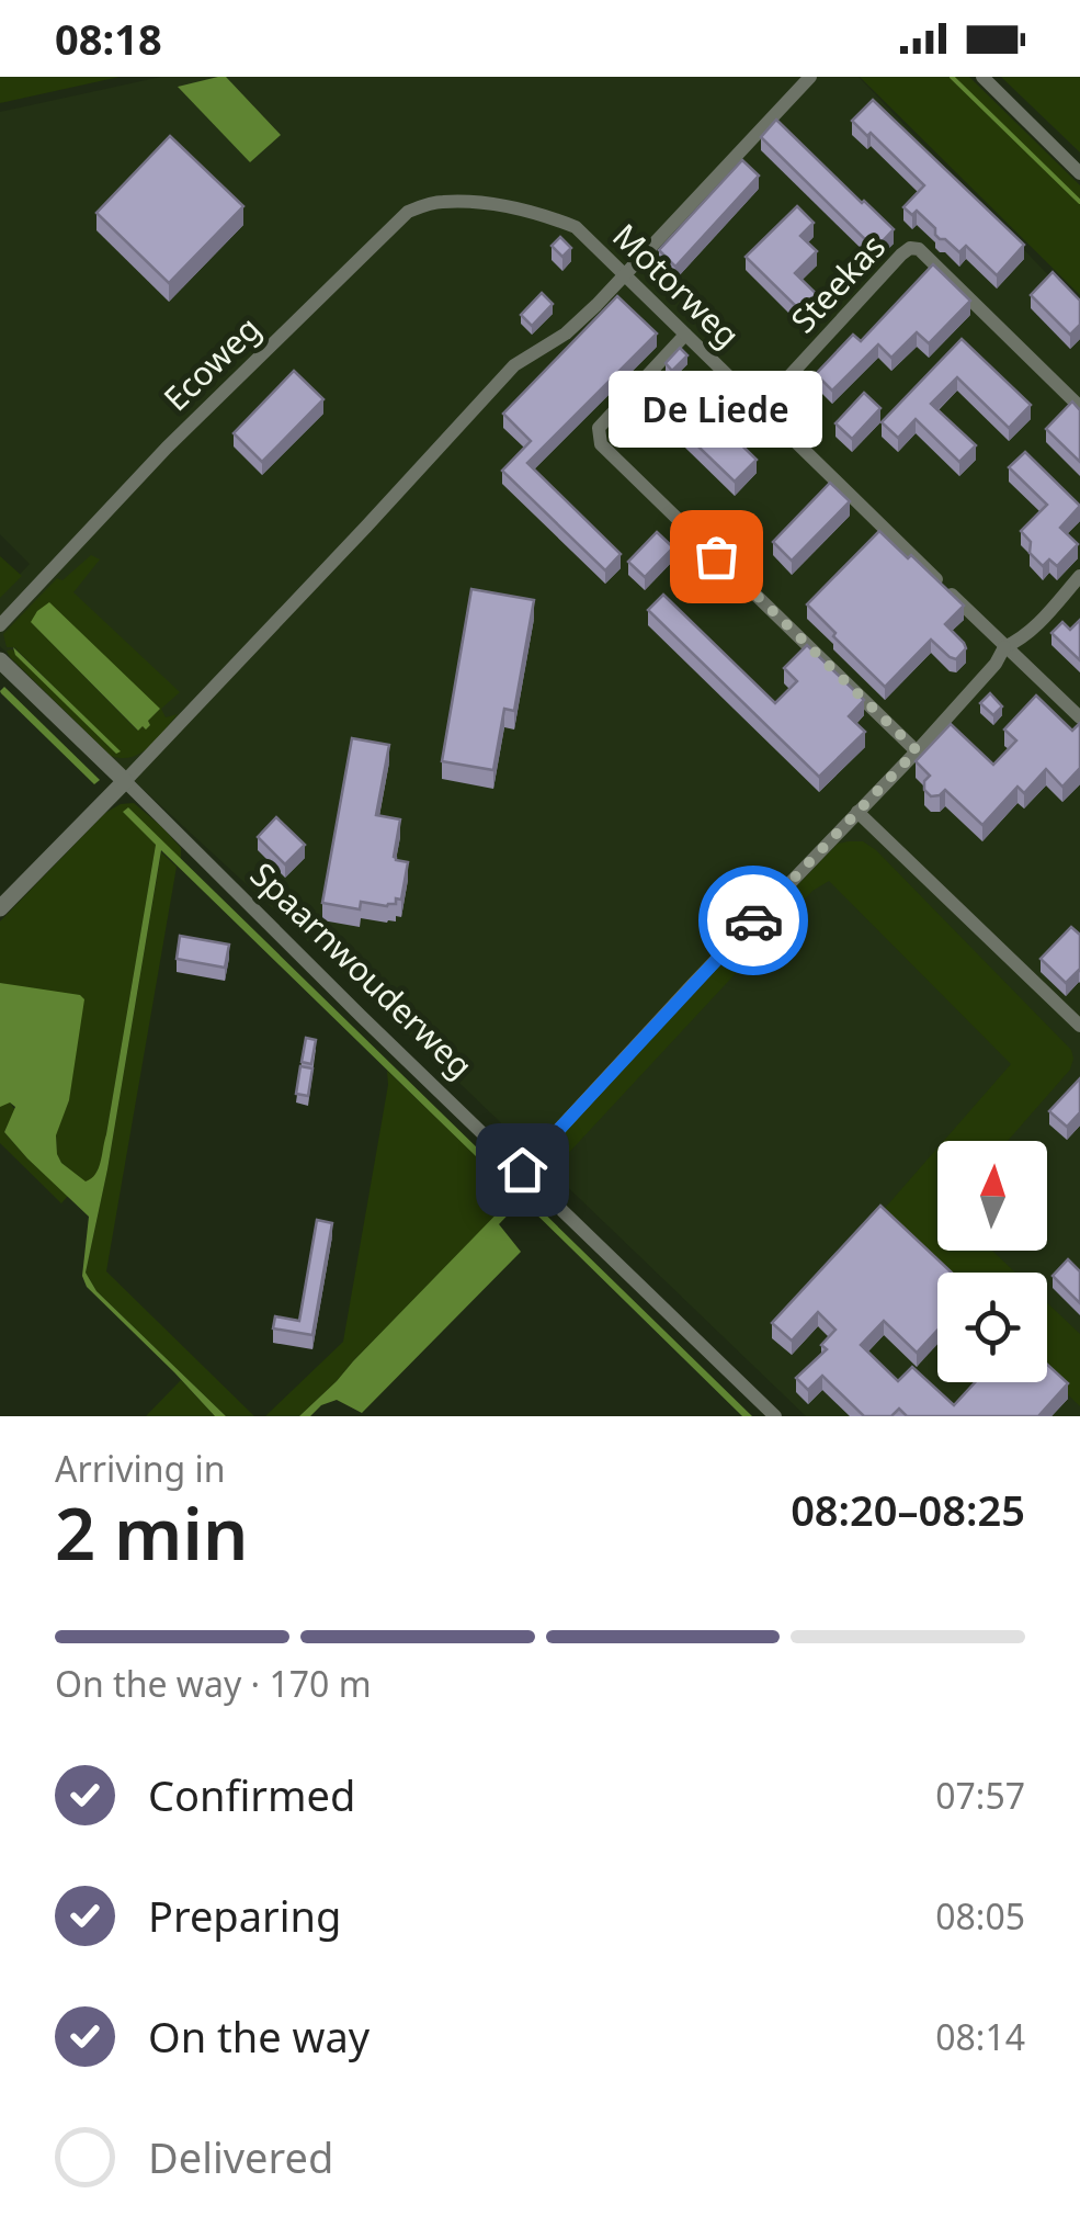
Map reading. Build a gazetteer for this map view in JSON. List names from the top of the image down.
{
  "streets": {
    "street": [
      "Steekas",
      "Motorweg",
      "Ecoweg",
      "Spaarnwouderweg"
    ]
  },
  "crossings": [
    ["Steekas", "Motorweg"],
    ["Motorweg", "Ecoweg"]
  ],
  "places": ["De Liede"],
  "north": "top",
  "page": {
    "status": "08:18",
    "bubble": "De Liede",
    "heading": ["2 min", "Arriving in", "08:20–08:25"],
    "bar": "On the way · 170 m",
    "list": [
      ["Confirmed", "07:57"],
      ["Preparing", "08:05"],
      ["On the way", "08:14"],
      "Delivered"
    ]
  }
}
